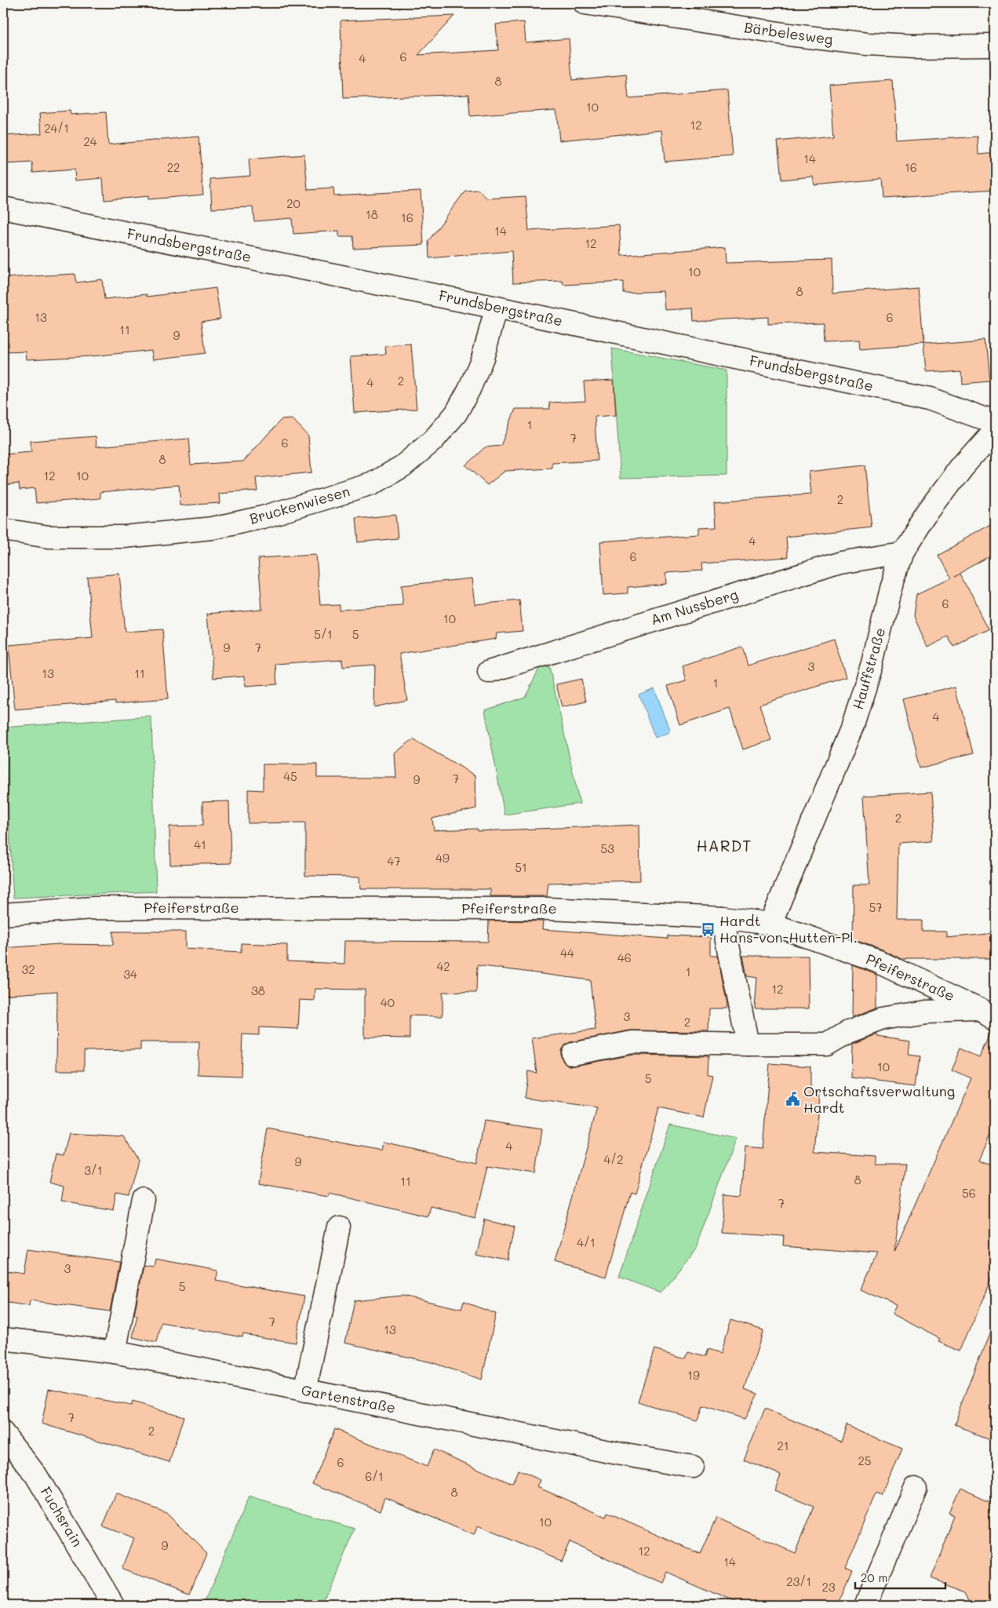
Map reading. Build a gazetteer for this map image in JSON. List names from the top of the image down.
{
  "streets": {
    "street": [
      "Bärbelesweg",
      "Frundsbergstraße",
      "Bruckenwiesen",
      "Am Nussberg",
      "Hauffstraße",
      "Pfeiferstraße",
      "Gartenstraße",
      "Fuchsrain"
    ]
  },
  "crossings": [
    ["Frundsbergstraße", "Bruckenwiesen"],
    ["Am Nussberg", "Hauffstraße"],
    ["Hauffstraße", "Pfeiferstraße"]
  ],
  "districts": ["HARDT"],
  "places": {
    "bus stop": ["Hardt Hans-von-Hutten-Pl."],
    "public building": ["Ortschaftsverwaltung Hardt"]
  },
  "house_numbers": [
    "6",
    "4",
    "8",
    "10",
    "12",
    "24/1",
    "24",
    "14",
    "22",
    "16",
    "20",
    "18",
    "16",
    "14",
    "12",
    "10",
    "8",
    "13",
    "6",
    "11",
    "9",
    "2",
    "4",
    "1",
    "7",
    "6",
    "8",
    "12",
    "10",
    "2",
    "4",
    "6",
    "6",
    "10",
    "5/1",
    "5",
    "9",
    "7",
    "3",
    "13",
    "11",
    "1",
    "4",
    "45",
    "7",
    "9",
    "2",
    "41",
    "53",
    "49",
    "47",
    "51",
    "57",
    "44",
    "46",
    "42",
    "32",
    "1",
    "34",
    "12",
    "38",
    "40",
    "3",
    "2",
    "10",
    "5",
    "4",
    "4/2",
    "9",
    "3/1",
    "8",
    "11",
    "56",
    "7",
    "4/1",
    "3",
    "5",
    "7",
    "13",
    "19",
    "7",
    "2",
    "21",
    "25",
    "6",
    "6/1",
    "8",
    "10",
    "9",
    "12",
    "14",
    "23/1",
    "23"
  ],
  "scale_bar": "20 m"
}
